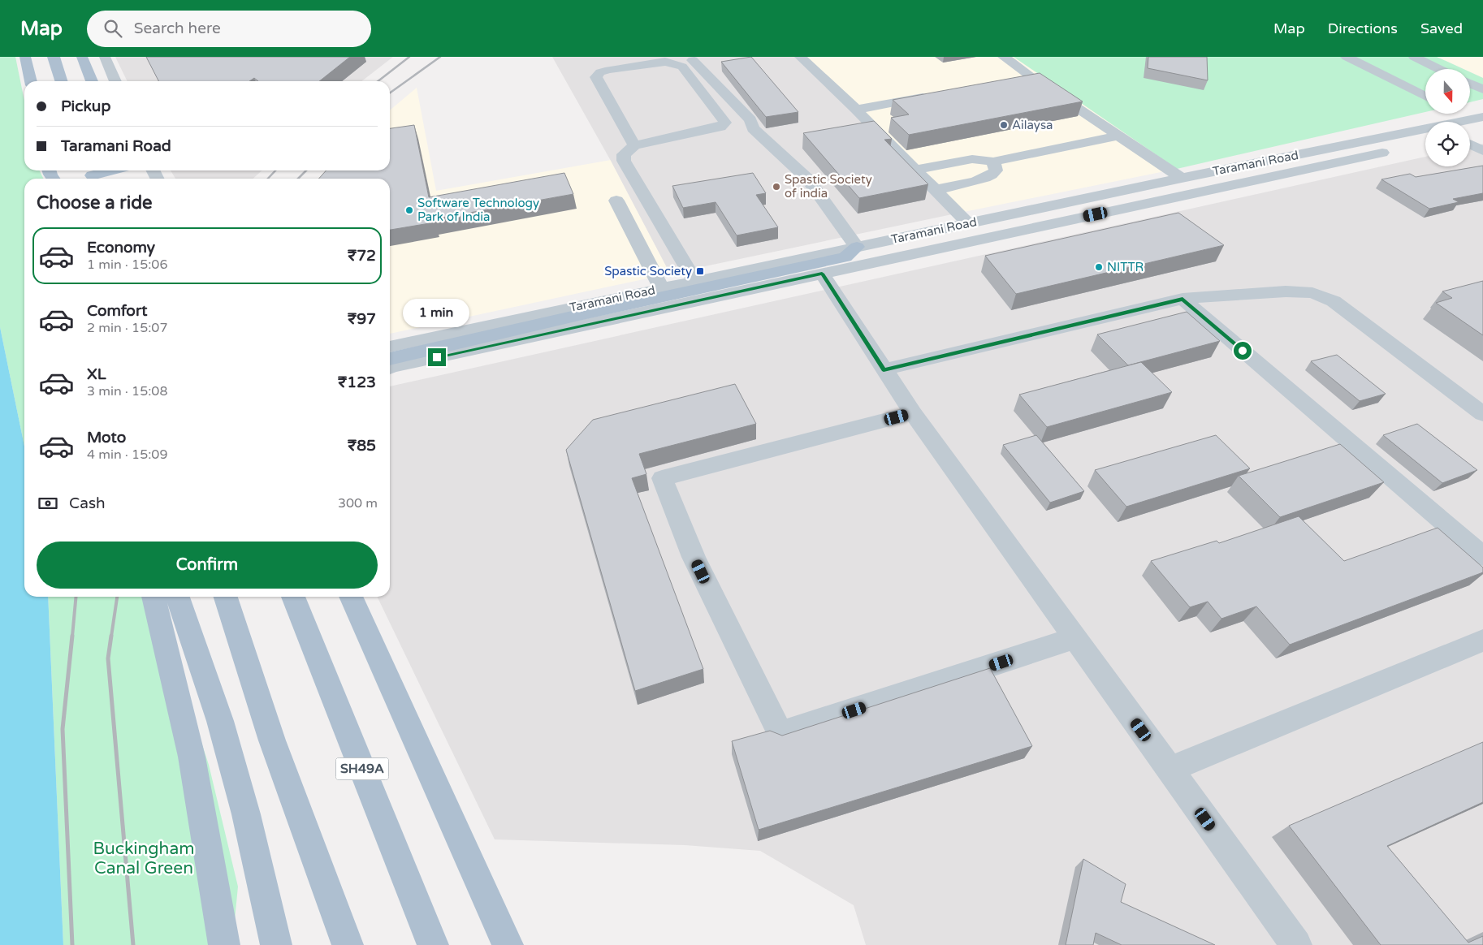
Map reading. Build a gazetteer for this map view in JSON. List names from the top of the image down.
{
  "streets": {
    "main road": ["SH49A"],
    "street": ["Taramani Road"]
  },
  "parks": ["Buckingham Canal Green"],
  "places": {
    "other": [
      "Ailaysa",
      "Spastic Society of india",
      "Software Technology Park of India",
      "NITTR"
    ],
    "transit": ["Spastic Society"]
  },
  "north": "bottom",
  "page": {
    "header": "Map",
    "search": "Search here",
    "nav": ["Map", "Directions", "Saved"],
    "banner": ["Pickup", "Taramani Road"],
    "heading": "Choose a ride",
    "list": [
      {
        "name": "Economy",
        "note": "1 min · 15:06",
        "value": "₹72"
      },
      {
        "name": "Comfort",
        "note": "2 min · 15:07",
        "value": "₹97"
      },
      {
        "name": "XL",
        "note": "3 min · 15:08",
        "value": "₹123"
      },
      {
        "name": "Moto",
        "note": "4 min · 15:09",
        "value": "₹85"
      }
    ],
    "bubble": "1 min",
    "pay": ["Cash", "300 m"],
    "buttons": "Confirm"
  }
}
